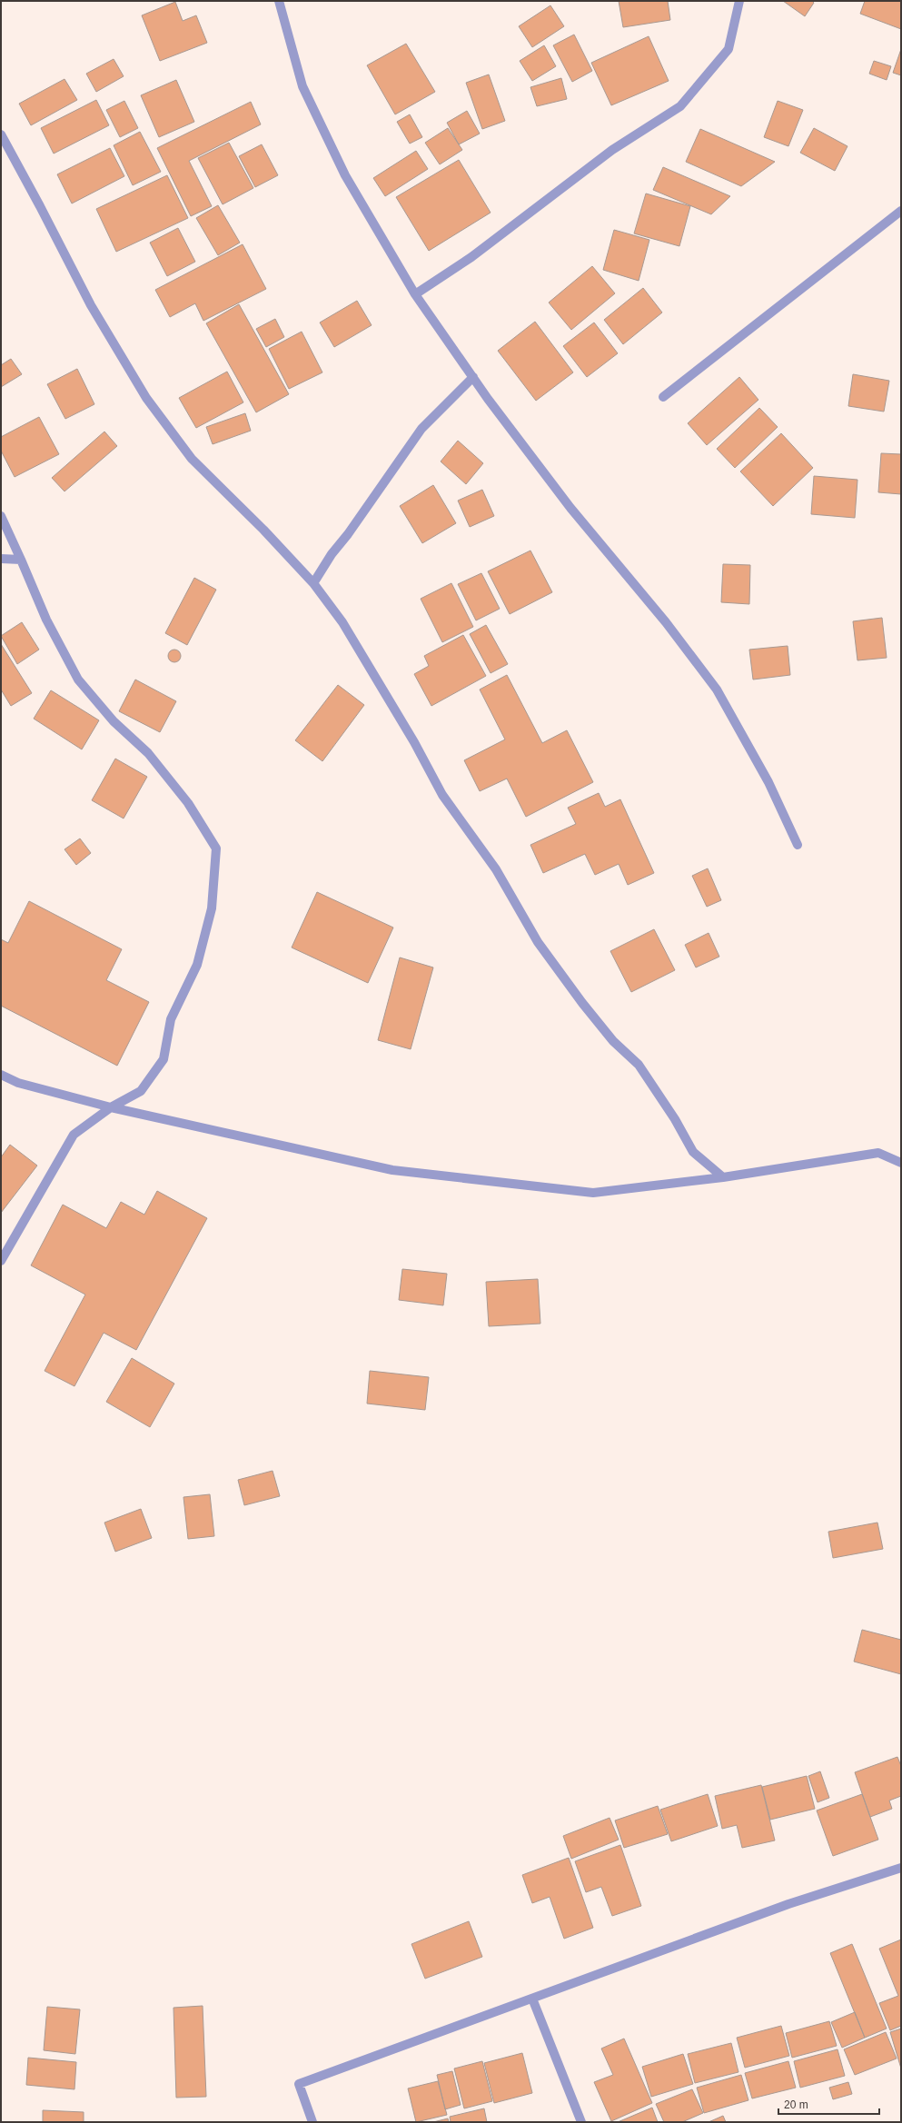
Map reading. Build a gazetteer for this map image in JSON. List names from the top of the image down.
{
  "scale_bar": "20 m"
}
